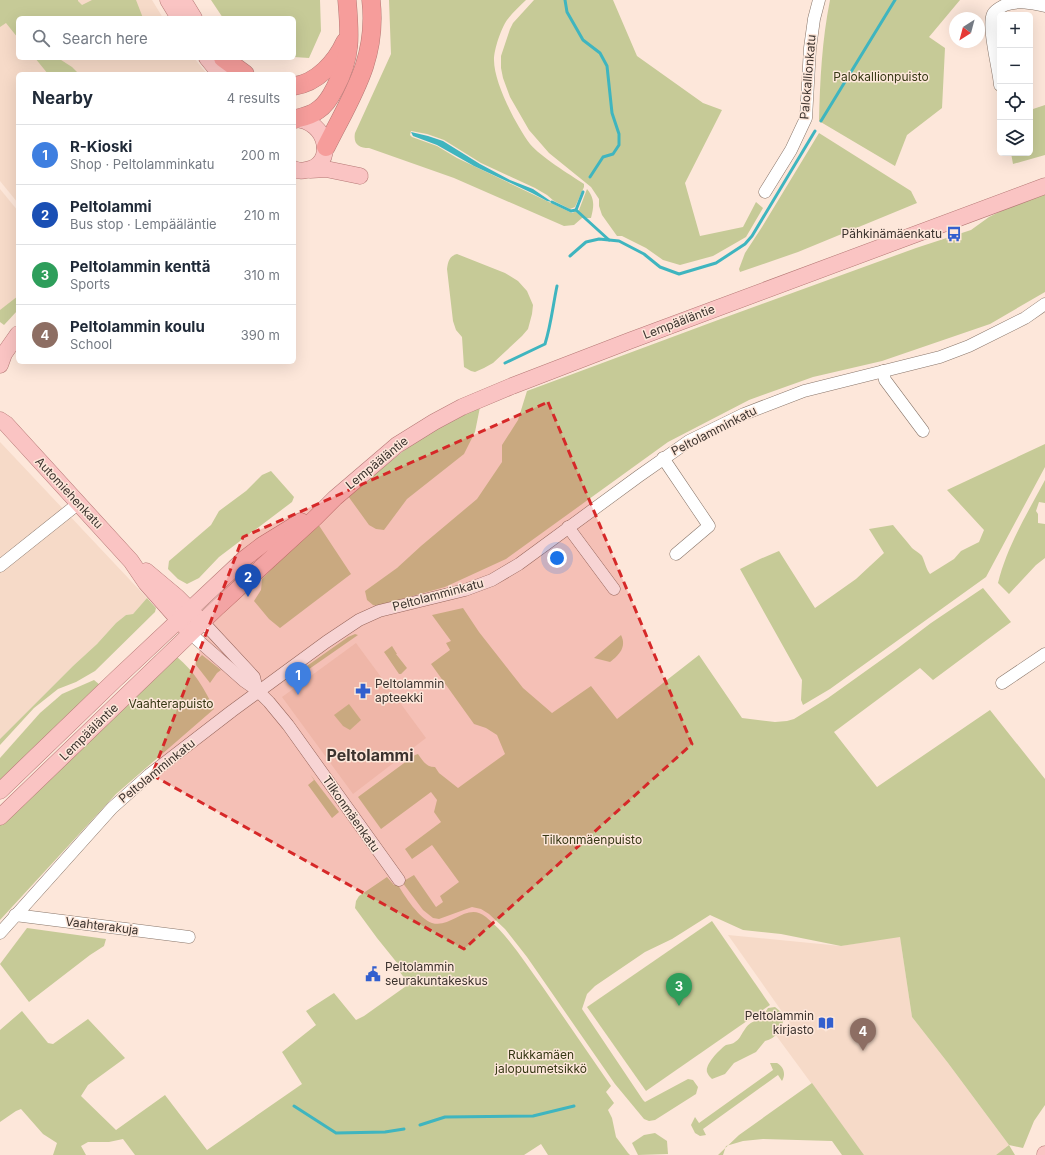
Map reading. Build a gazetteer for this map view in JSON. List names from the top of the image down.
{
  "streets": {
    "main road": ["Lempääläntie", "Automiehenkatu", "Tilkonmäenkatu"],
    "street": ["Palokallionkatu", "Peltolamminkatu", "Vaahterakuja"]
  },
  "crossings": [
    ["Lempääläntie", "Automiehenkatu"],
    ["Lempääläntie", "Tilkonmäenkatu"],
    ["Peltolamminkatu", "Tilkonmäenkatu"],
    ["Peltolamminkatu", "Vaahterakuja"],
    ["Automiehenkatu", "Tilkonmäenkatu"]
  ],
  "districts": ["Peltolammi"],
  "parks": [
    "Palokallionpuisto",
    "Vaahterapuisto",
    "Tilkonmäenpuisto",
    "Rukkamäen jalopuumetsikkö"
  ],
  "places": {
    "bus stop": ["Pähkinämäenkatu"],
    "pharmacy": ["Peltolammin apteekki"],
    "public building": ["Peltolammin seurakuntakeskus"],
    "library": ["Peltolammin kirjasto"]
  },
  "north": "bottom left",
  "page": {
    "map_buttons": ["+", "−"],
    "search": "Search here",
    "heading": ["Nearby", "4 results"],
    "list": [
      {
        "mark": "1",
        "name": "R-Kioski",
        "note": "Shop · Peltolamminkatu",
        "value": "200 m"
      },
      {
        "mark": "2",
        "name": "Peltolammi",
        "note": "Bus stop · Lempääläntie",
        "value": "210 m"
      },
      {
        "mark": "3",
        "name": "Peltolammin kenttä",
        "note": "Sports",
        "value": "310 m"
      },
      {
        "mark": "4",
        "name": "Peltolammin koulu",
        "note": "School",
        "value": "390 m"
      }
    ],
    "pins": [
      "2",
      "1",
      "3",
      "4"
    ]
  }
}
